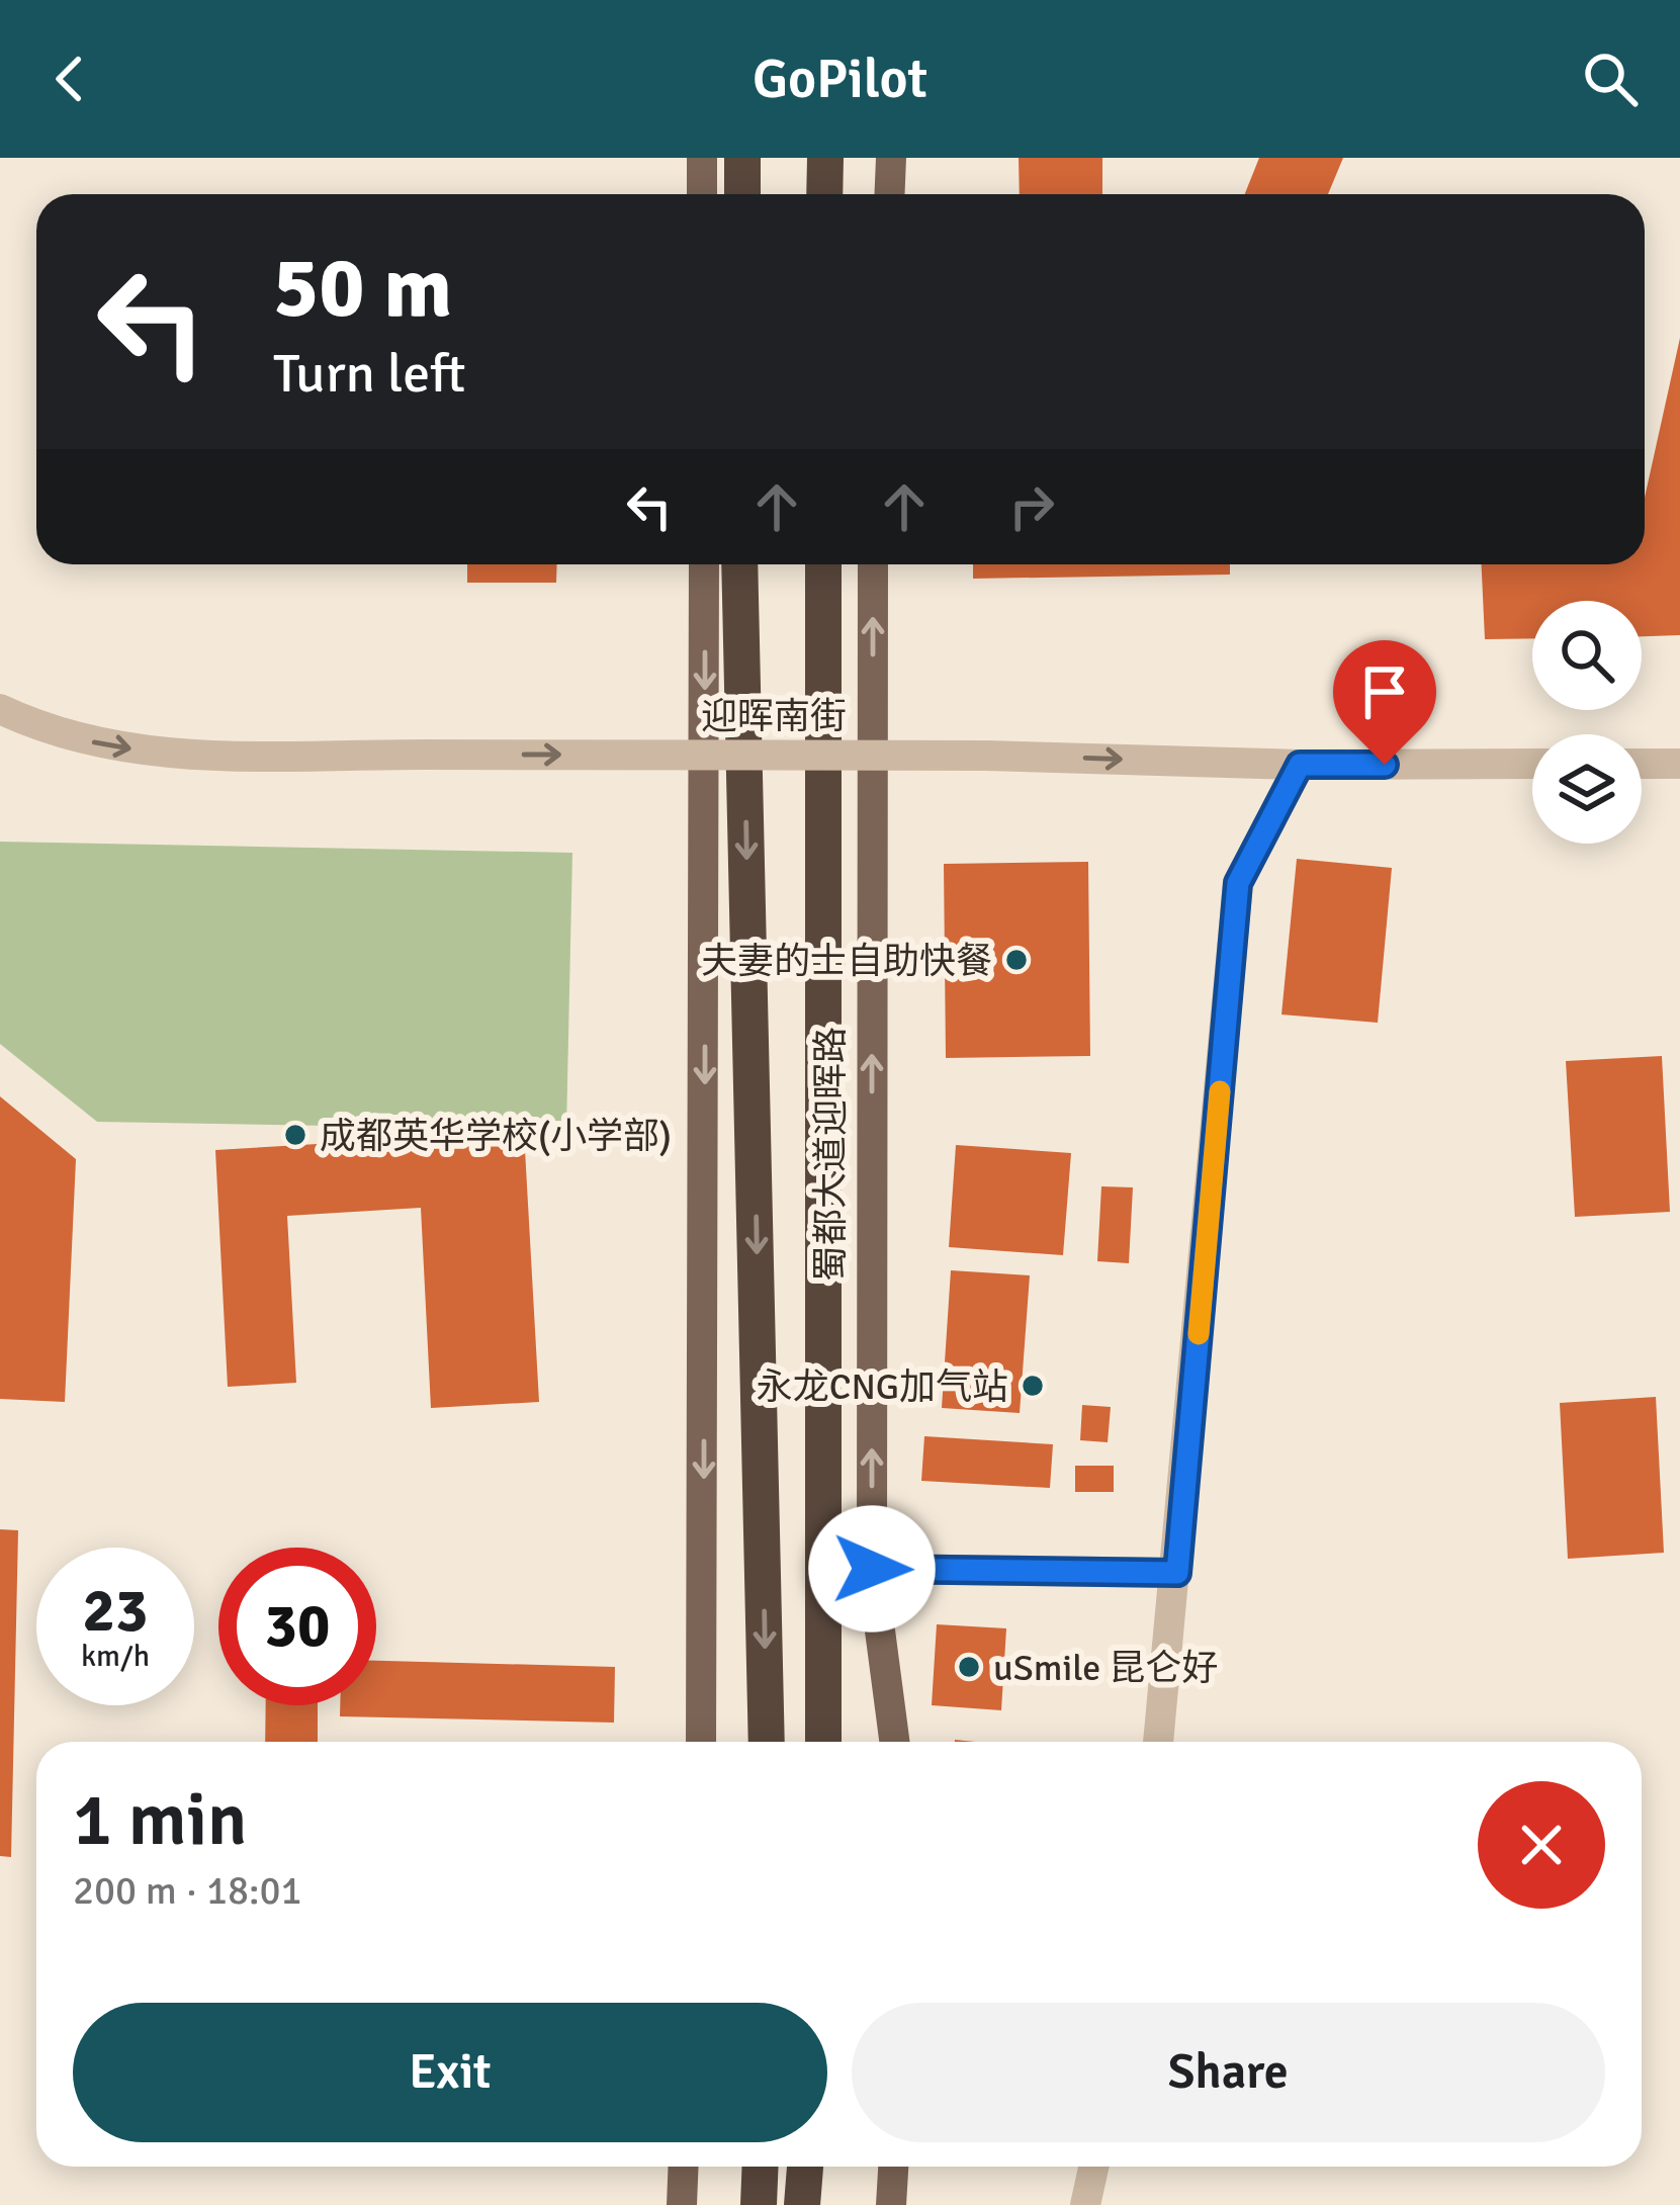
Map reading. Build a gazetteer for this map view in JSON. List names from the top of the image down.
{
  "streets": {
    "highway": ["蜀都大道迎晖路"],
    "street": ["迎晖南街"]
  },
  "one_way": ["迎晖南街"],
  "places": [
    "夫妻的士自助快餐",
    "成都英华学校(小学部)",
    "永龙CNG加气站",
    "uSmile 昆仑好"
  ],
  "page": {
    "header": "GoPilot",
    "turn": ["50 m", "Turn left"],
    "speed": "23 km/h",
    "limit": "30",
    "heading": ["1 min", "200 m · 18:01"],
    "buttons": ["Exit", "Share"]
  }
}
